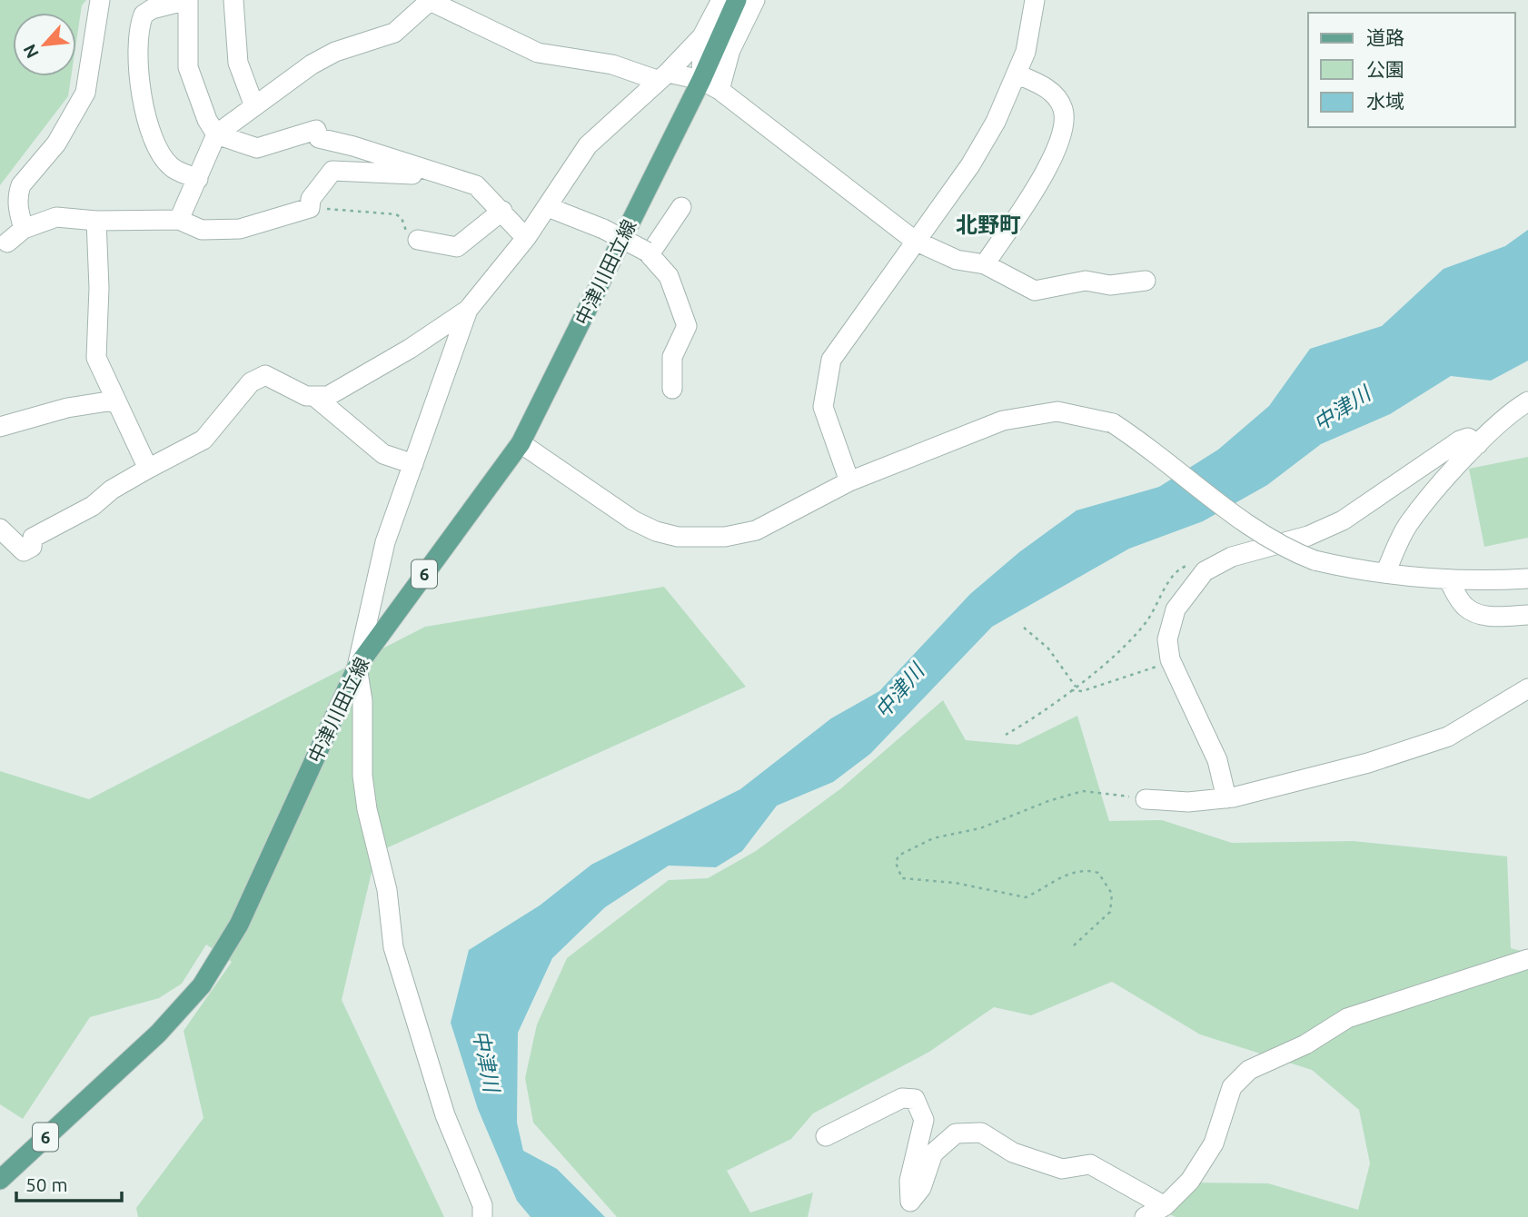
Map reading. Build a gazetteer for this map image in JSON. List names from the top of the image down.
{
  "streets": {
    "main road": ["中津川田立線", "6"]
  },
  "districts": ["北野町"],
  "water": ["中津川"],
  "legend": ["道路", "公園", "水域"],
  "scale_bar": "50 m",
  "north": "bottom left"
}
